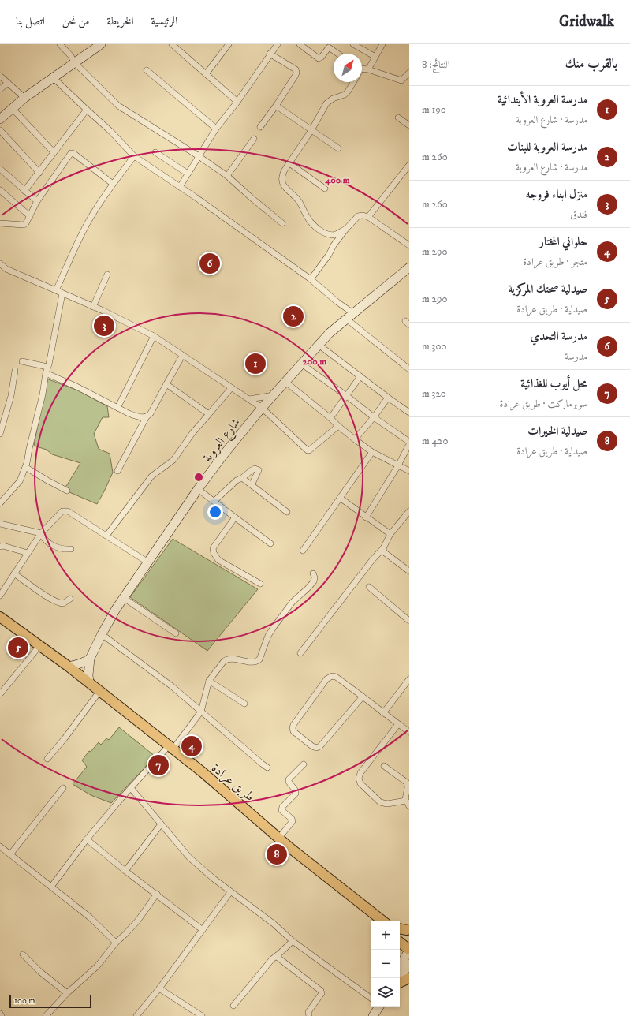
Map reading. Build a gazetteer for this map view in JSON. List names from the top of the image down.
{
  "streets": {
    "main road": ["طريق عرادة"],
    "street": ["شارع العروبة"]
  },
  "crossings": [
    ["شارع العروبة", "طريق عرادة"]
  ],
  "scale_bar": "100 m",
  "north": "top right",
  "page": {
    "header": "Gridwalk",
    "nav": [
      "الرئيسية",
      "الخريطة",
      "من نحن",
      "اتصل بنا"
    ],
    "heading": ["بالقرب منك", "النتائج: 8"],
    "list": [
      {
        "mark": "1",
        "name": "مدرسة العروبة الأبتدائية",
        "note": "مدرسة · شارع العروبة",
        "value": "190 m"
      },
      {
        "mark": "2",
        "name": "مدرسة العروبة للبنات",
        "note": "مدرسة · شارع العروبة",
        "value": "260 m"
      },
      {
        "mark": "3",
        "name": "منزل ابناء فروجه",
        "note": "فندق",
        "value": "260 m"
      },
      {
        "mark": "4",
        "name": "حلواني المختار",
        "note": "متجر · طريق عرادة",
        "value": "290 m"
      },
      {
        "mark": "5",
        "name": "صيدلية صحتك المركزية",
        "note": "صيدلية · طريق عرادة",
        "value": "290 m"
      },
      {
        "mark": "6",
        "name": "مدرسة التحدي",
        "note": "مدرسة",
        "value": "300 m"
      },
      {
        "mark": "7",
        "name": "محل أيوب للغذائية",
        "note": "سوبرماركت · طريق عرادة",
        "value": "320 m"
      },
      {
        "mark": "8",
        "name": "صيدلية الخيرات",
        "note": "صيدلية · طريق عرادة",
        "value": "420 m"
      }
    ],
    "pins": [
      "6",
      "2",
      "3",
      "1",
      "5",
      "4",
      "7",
      "8"
    ],
    "map_buttons": ["+", "−"],
    "scale": "100 m"
  },
  "rings": ["400 m", "200 m"]
}
